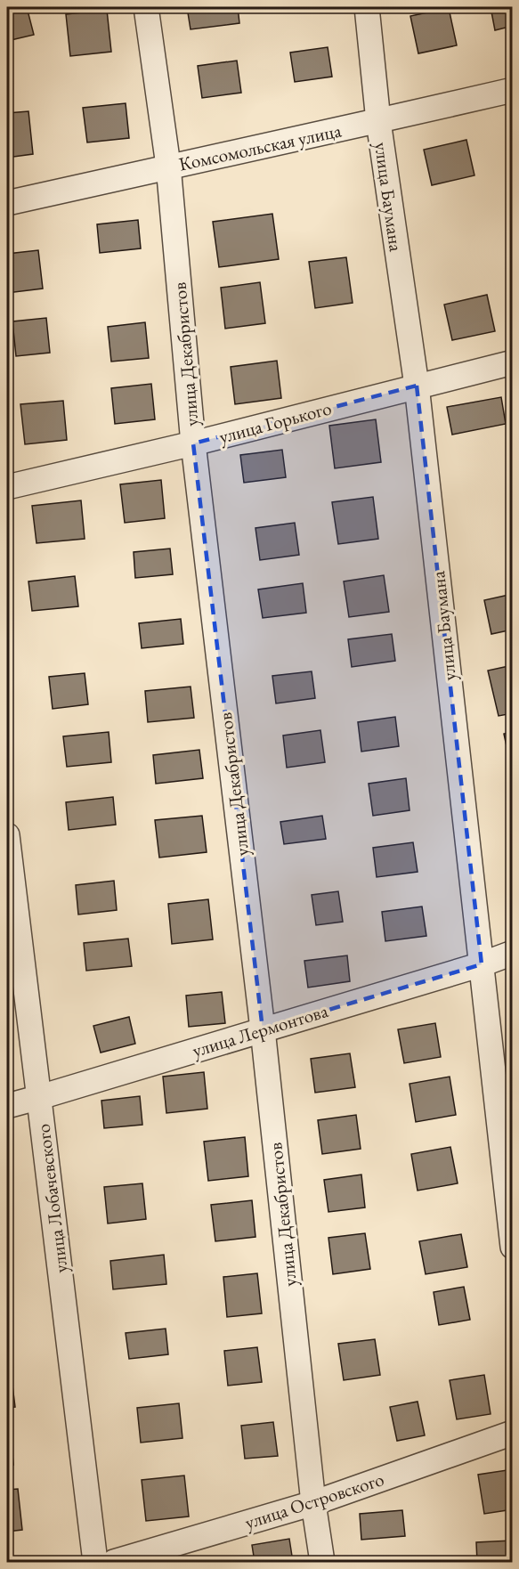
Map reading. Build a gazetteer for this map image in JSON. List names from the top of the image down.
{
  "streets": {
    "street": [
      "Комсомольская улица",
      "улица Баумана",
      "улица Декабристов",
      "улица Горького",
      "улица Лермонтова",
      "улица Лобачевского",
      "улица Островского"
    ]
  },
  "crossings": [
    ["Комсомольская улица", "улица Баумана"],
    ["Комсомольская улица", "улица Декабристов"],
    ["улица Баумана", "улица Горького"],
    ["улица Баумана", "улица Лермонтова"],
    ["улица Декабристов", "улица Горького"],
    ["улица Декабристов", "улица Лермонтова"],
    ["улица Декабристов", "улица Островского"],
    ["улица Лермонтова", "улица Лобачевского"]
  ]
}
